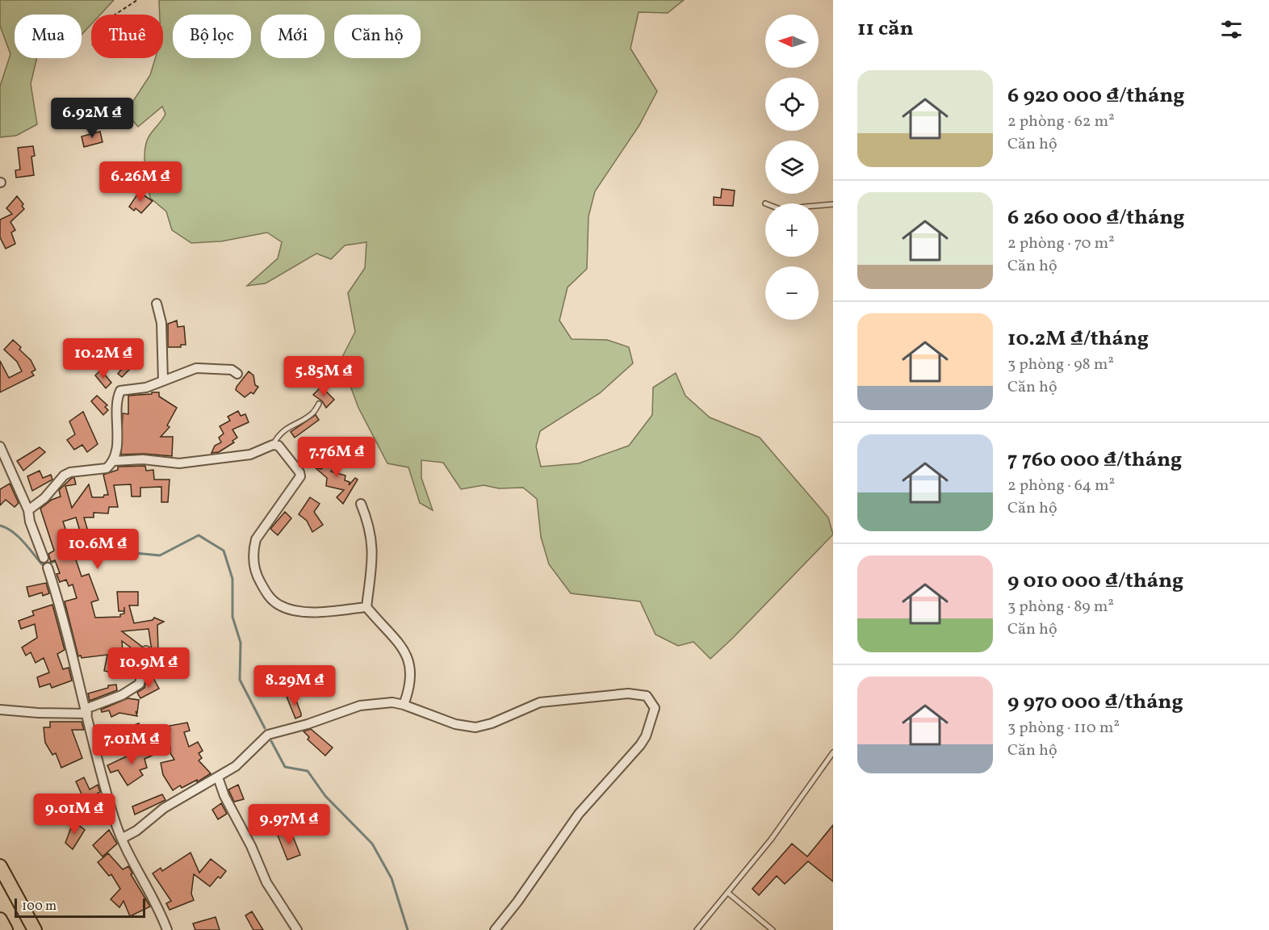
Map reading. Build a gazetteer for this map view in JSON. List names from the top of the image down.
{
  "scale_bar": "100 m",
  "north": "left",
  "page": {
    "heading": "11 căn",
    "map_buttons": ["+", "−"],
    "chip": [
      "Mua",
      "Thuê",
      "Bộ lọc",
      "Mới",
      "Căn hộ"
    ],
    "list": [
      {
        "name": "6 920 000 ₫/tháng",
        "note": "2 phòng · 62 m² · Căn hộ"
      },
      {
        "name": "6 260 000 ₫/tháng",
        "note": "2 phòng · 70 m² · Căn hộ"
      },
      {
        "name": "10.2M ₫/tháng",
        "note": "3 phòng · 98 m² · Căn hộ"
      },
      {
        "name": "7 760 000 ₫/tháng",
        "note": "2 phòng · 64 m² · Căn hộ"
      },
      {
        "name": "9 010 000 ₫/tháng",
        "note": "3 phòng · 89 m² · Căn hộ"
      },
      {
        "name": "9 970 000 ₫/tháng",
        "note": "3 phòng · 110 m² · Căn hộ"
      }
    ],
    "price": [
      "6.92M ₫",
      "6.26M ₫",
      "10.2M ₫",
      "5.85M ₫",
      "7.76M ₫",
      "10.6M ₫",
      "10.9M ₫",
      "8.29M ₫",
      "7.01M ₫",
      "9.01M ₫",
      "9.97M ₫"
    ],
    "scale": "100 m"
  }
}
